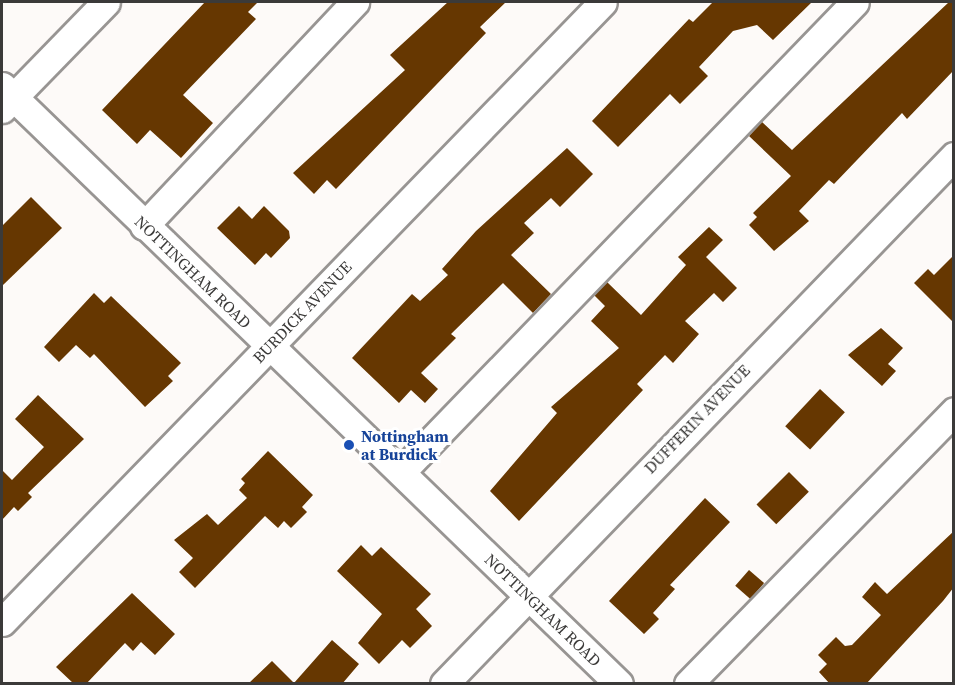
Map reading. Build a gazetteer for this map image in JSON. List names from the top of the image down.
{
  "streets": {
    "street": ["NOTTINGHAM ROAD", "BURDICK AVENUE", "DUFFERIN AVENUE"]
  },
  "crossings": [
    ["NOTTINGHAM ROAD", "BURDICK AVENUE"],
    ["NOTTINGHAM ROAD", "DUFFERIN AVENUE"]
  ],
  "places": ["Nottingham at Burdick"]
}
